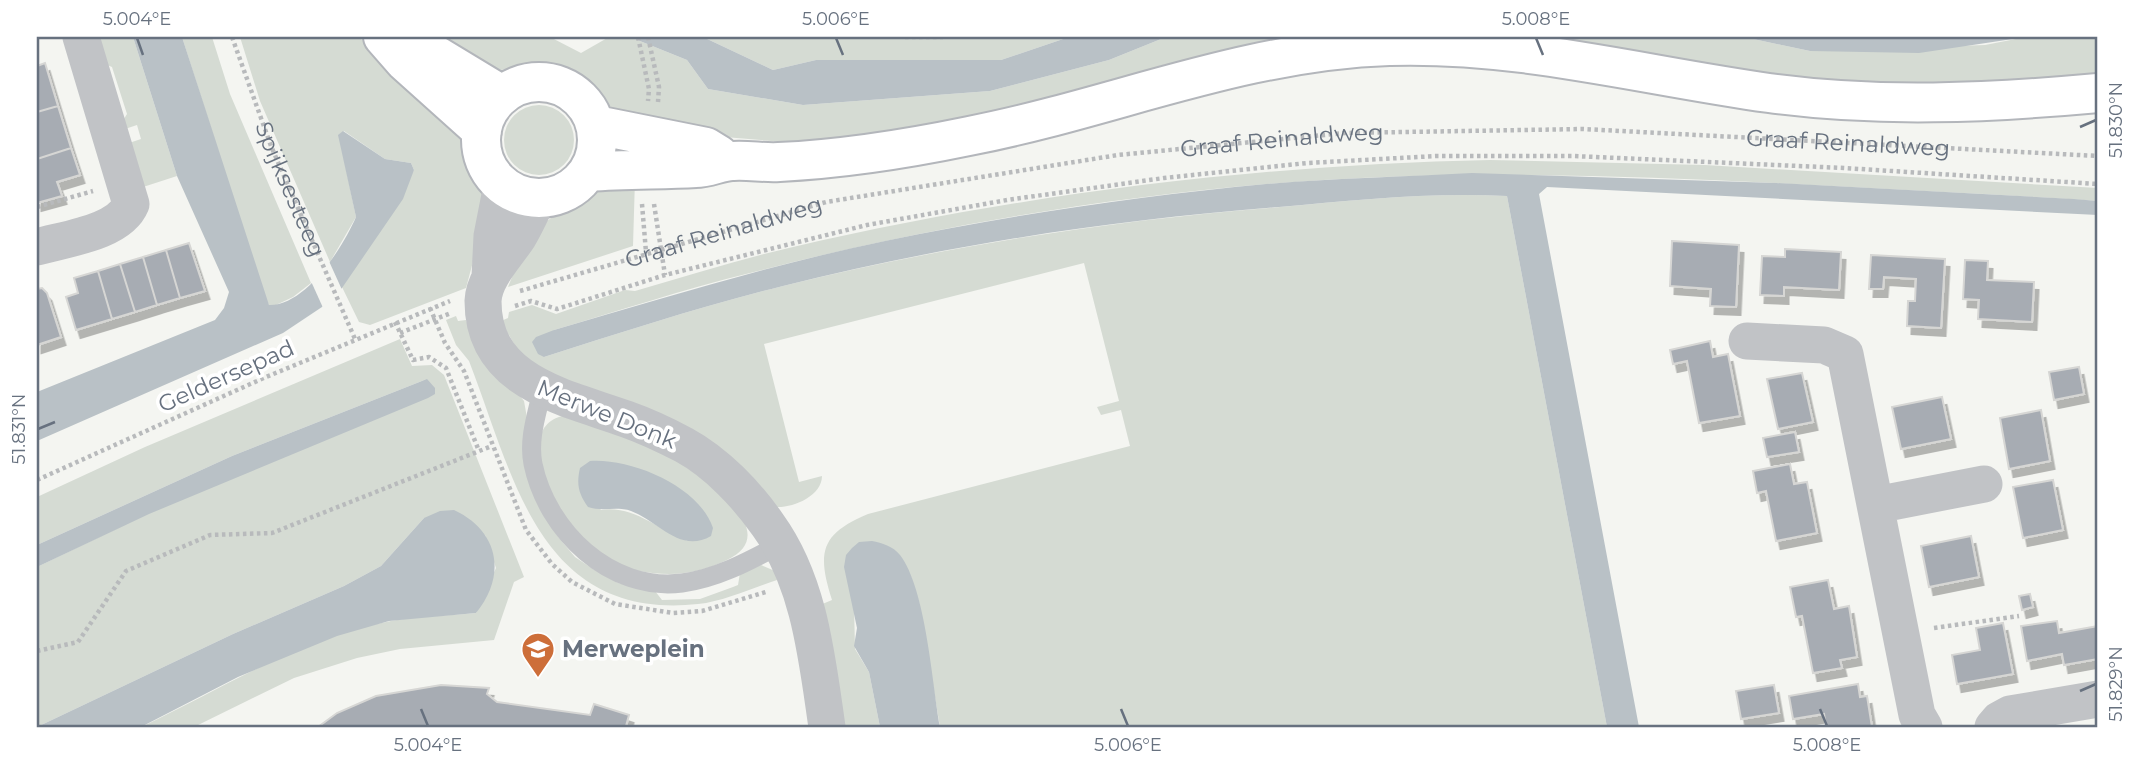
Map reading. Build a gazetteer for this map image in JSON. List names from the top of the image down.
{
  "streets": {
    "main road": ["Graaf Reinaldweg"],
    "street": ["Merwe Donk"],
    "path": ["Spijksesteeg", "Geldersepad"]
  },
  "crossings": [
    ["Graaf Reinaldweg", "Merwe Donk"],
    ["Spijksesteeg", "Geldersepad"]
  ],
  "places": {
    "school or university": ["Merweplein"]
  },
  "coordinates": [
    "5.004°E",
    "5.006°E",
    "5.008°E",
    "51.830°N",
    "51.831°N",
    "51.829°N"
  ]
}
